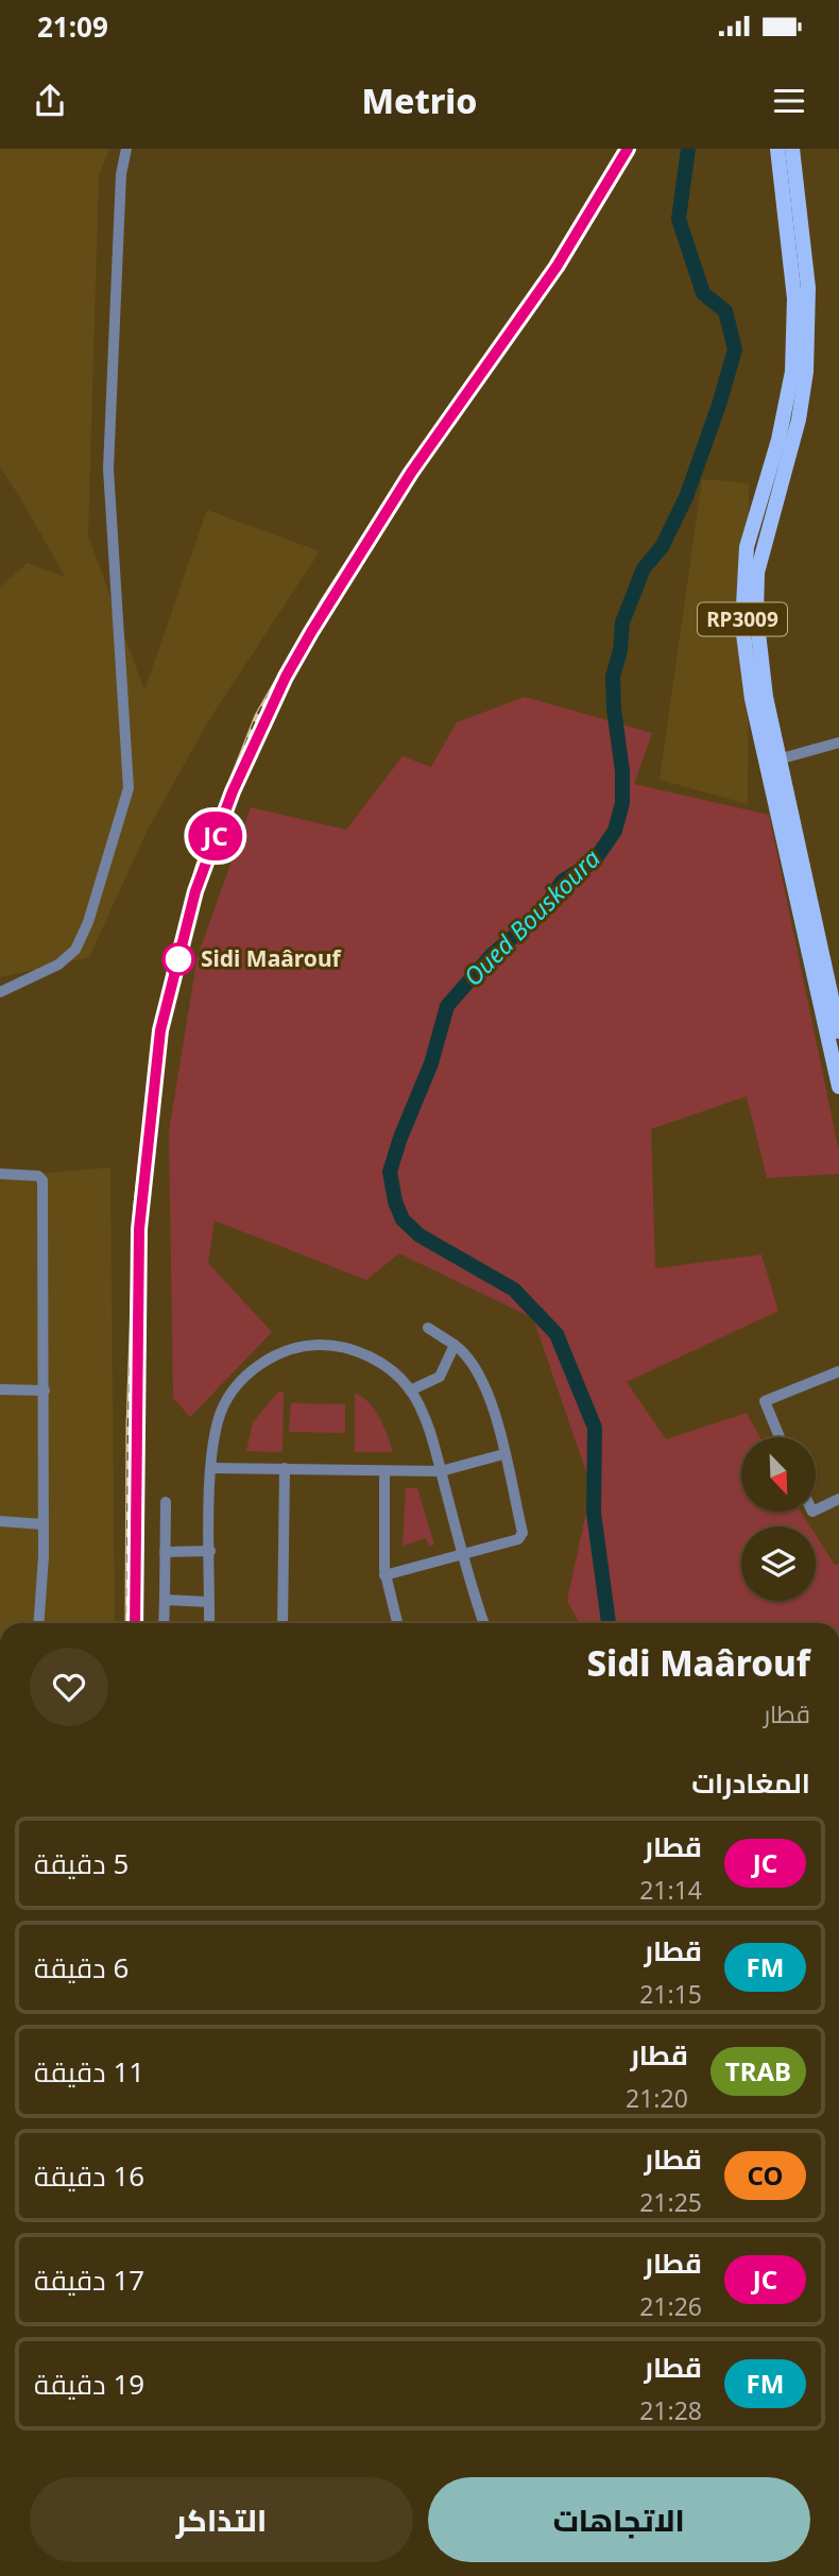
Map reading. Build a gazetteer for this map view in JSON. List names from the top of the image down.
{
  "streets": {
    "main road": ["RP3009"]
  },
  "water": ["Oued Bouskoura"],
  "places": ["Sidi Maârouf"],
  "north": "bottom right",
  "page": {
    "status": "21:09",
    "header": "Metrio",
    "on_map": "JC",
    "heading": [
      ["Sidi Maârouf", "قطار"],
      "المغادرات"
    ],
    "list": [
      {
        "mark": "JC",
        "name": "قطار",
        "note": "21:14",
        "value": "5 دقيقة"
      },
      {
        "mark": "FM",
        "name": "قطار",
        "note": "21:15",
        "value": "6 دقيقة"
      },
      {
        "mark": "TRAB",
        "name": "قطار",
        "note": "21:20",
        "value": "11 دقيقة"
      },
      {
        "mark": "CO",
        "name": "قطار",
        "note": "21:25",
        "value": "16 دقيقة"
      },
      {
        "mark": "JC",
        "name": "قطار",
        "note": "21:26",
        "value": "17 دقيقة"
      },
      {
        "mark": "FM",
        "name": "قطار",
        "note": "21:28",
        "value": "19 دقيقة"
      }
    ],
    "buttons": ["الاتجاهات", "التذاكر"]
  }
}
